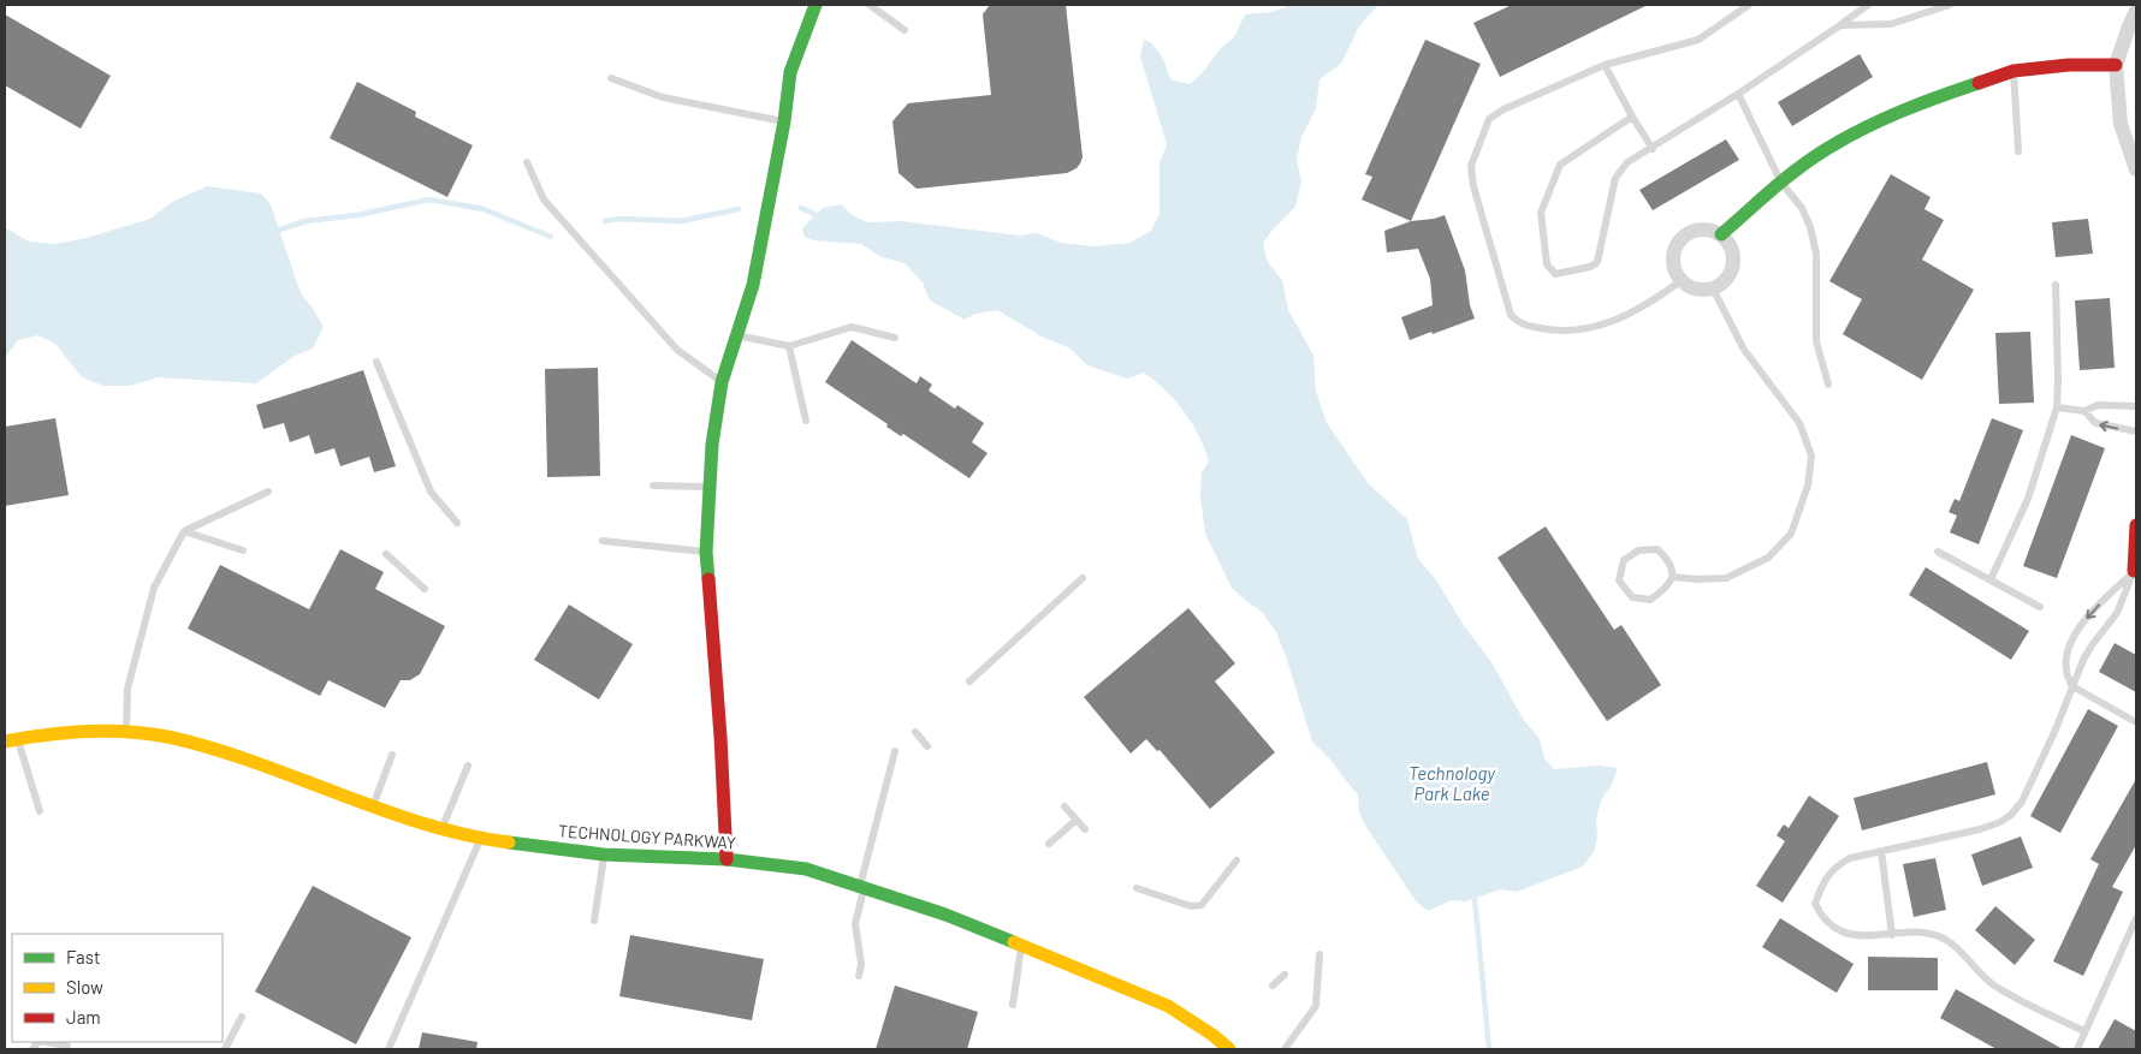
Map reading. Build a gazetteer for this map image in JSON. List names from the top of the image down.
{
  "streets": {
    "street": ["TECHNOLOGY PARKWAY"]
  },
  "water": ["Technology Park Lake"],
  "legend": ["Fast", "Slow", "Jam"]
}
